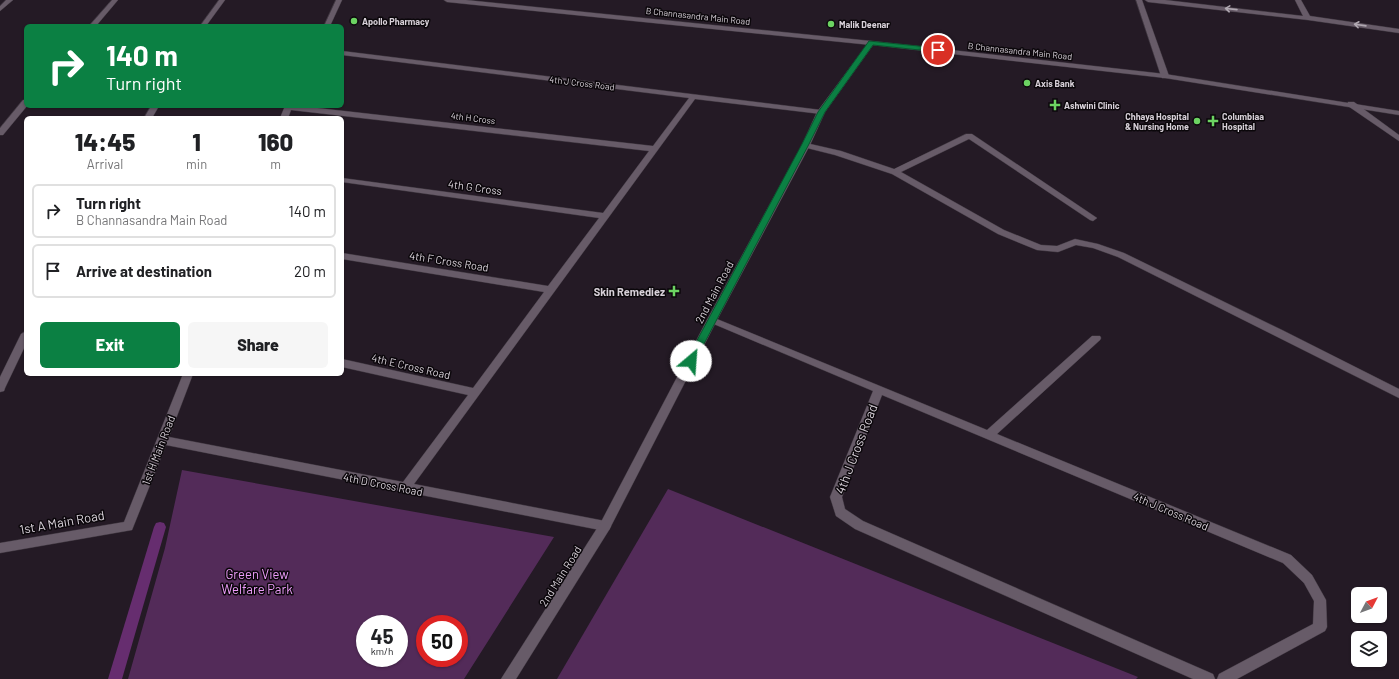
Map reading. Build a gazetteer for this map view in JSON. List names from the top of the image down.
{
  "streets": {
    "street": [
      "B Channasandra Main Road",
      "4th J Cross Road",
      "4th H Cross",
      "4th G Cross",
      "4th F Cross Road",
      "2nd Main Road",
      "4th E Cross Road",
      "1st H Main Road",
      "4th D Cross Road",
      "1st A Main Road"
    ]
  },
  "crossings": [
    ["B Channasandra Main Road", "2nd Main Road"],
    ["4th J Cross Road", "2nd Main Road"],
    ["2nd Main Road", "4th D Cross Road"],
    ["1st H Main Road", "4th D Cross Road"],
    ["1st H Main Road", "1st A Main Road"]
  ],
  "parks": ["Green View Welfare Park"],
  "places": {
    "other": [
      "Apollo Pharmacy",
      "Malik Deenar",
      "Axis Bank",
      "Chhaya Hospital & Nursing Home"
    ],
    "health": ["Ashwini Clinic", "Columbiaa Hospital", "Skin Remediez"]
  },
  "north": "top right",
  "page": {
    "turn": ["140 m", "Turn right"],
    "eta": [
      "14:45",
      "Arrival",
      "1",
      "min",
      "160",
      "m"
    ],
    "list": [
      {
        "name": "Turn right",
        "note": "B Channasandra Main Road",
        "value": "140 m"
      },
      {
        "name": "Arrive at destination",
        "value": "20 m"
      }
    ],
    "buttons": ["Exit", "Share"],
    "speed": "45 km/h",
    "limit": "50"
  }
}
